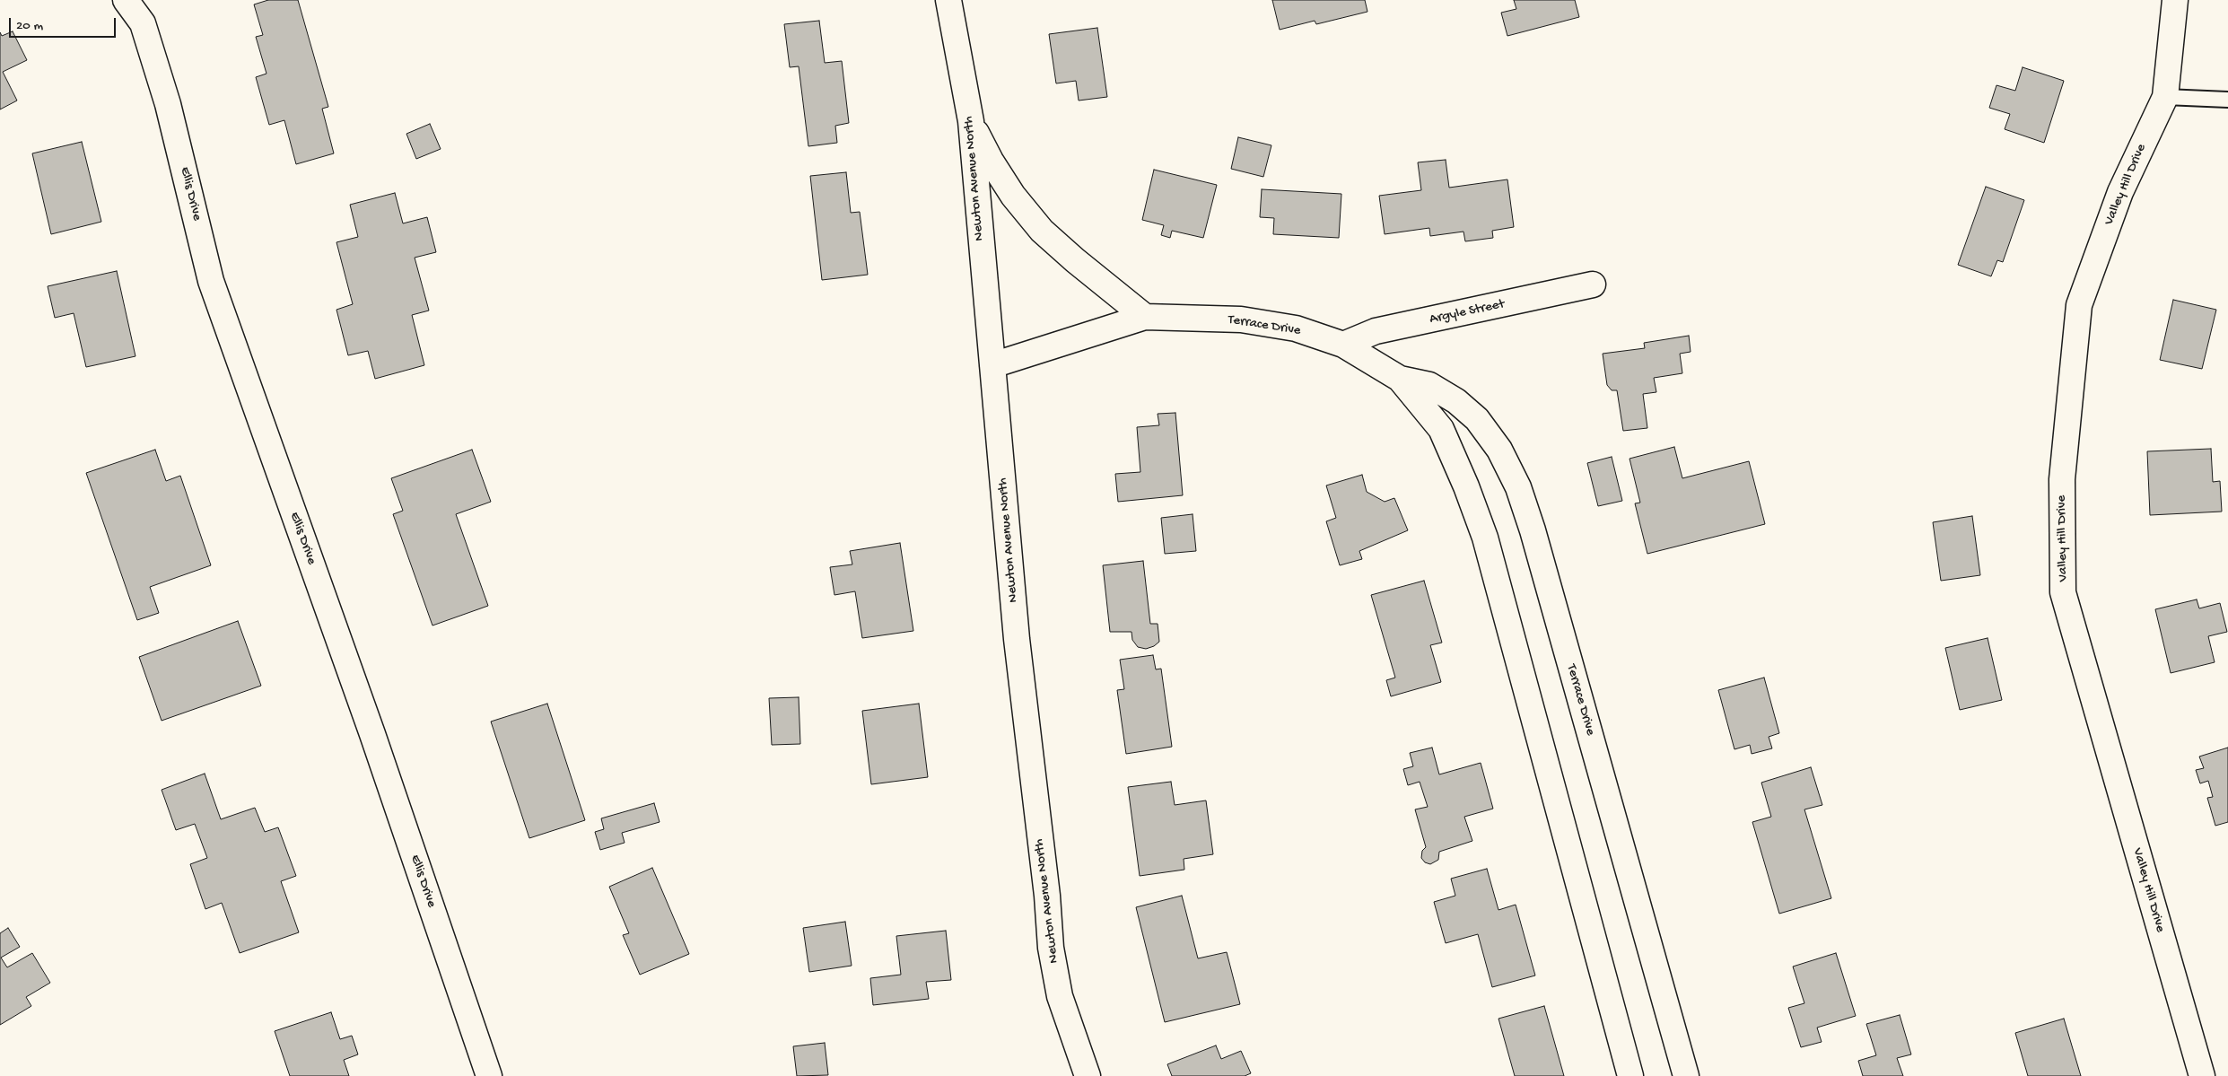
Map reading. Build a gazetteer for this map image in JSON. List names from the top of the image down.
{
  "streets": {
    "street": [
      "Newton Avenue North",
      "Valley Hill Drive",
      "Ellis Drive",
      "Argyle Street",
      "Terrace Drive"
    ]
  },
  "crossings": [
    ["Newton Avenue North", "Terrace Drive"],
    ["Argyle Street", "Terrace Drive"]
  ],
  "scale_bar": "20 m"
}
